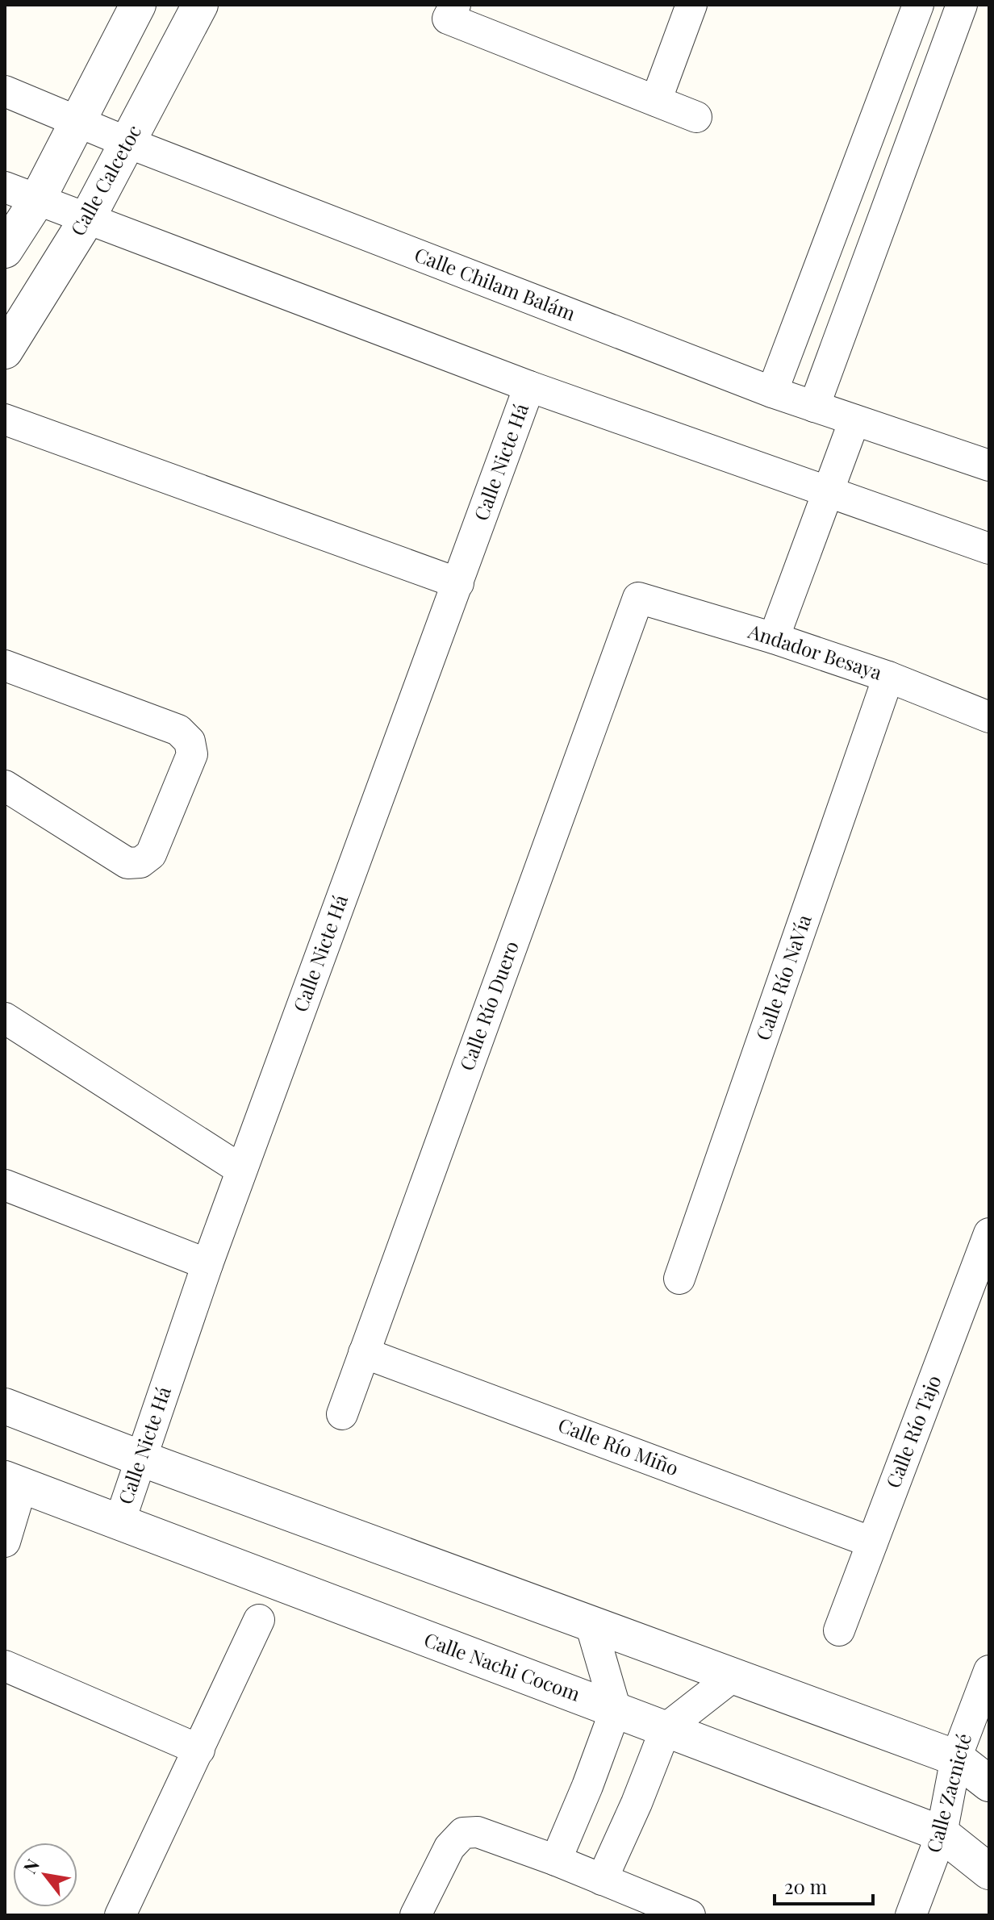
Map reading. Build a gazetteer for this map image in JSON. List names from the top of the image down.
{
  "streets": {
    "street": [
      "Calle Calcetoc",
      "Calle Chilam Balám",
      "Calle Nicte Há",
      "Andador Besaya",
      "Calle Río NaVía",
      "Calle Río Duero",
      "Calle Río Tajo",
      "Calle Río Miño",
      "Calle Nachi Cocom",
      "Calle Zacnicté"
    ]
  },
  "crossings": [
    ["Calle Calcetoc", "Calle Chilam Balám"],
    ["Calle Nicte Há", "Calle Nachi Cocom"],
    ["Andador Besaya", "Calle Río NaVía"],
    ["Andador Besaya", "Calle Río Duero"],
    ["Calle Río Duero", "Calle Río Miño"],
    ["Calle Río Tajo", "Calle Río Miño"],
    ["Calle Nachi Cocom", "Calle Zacnicté"]
  ],
  "scale_bar": "20 m",
  "north": "top left"
}
